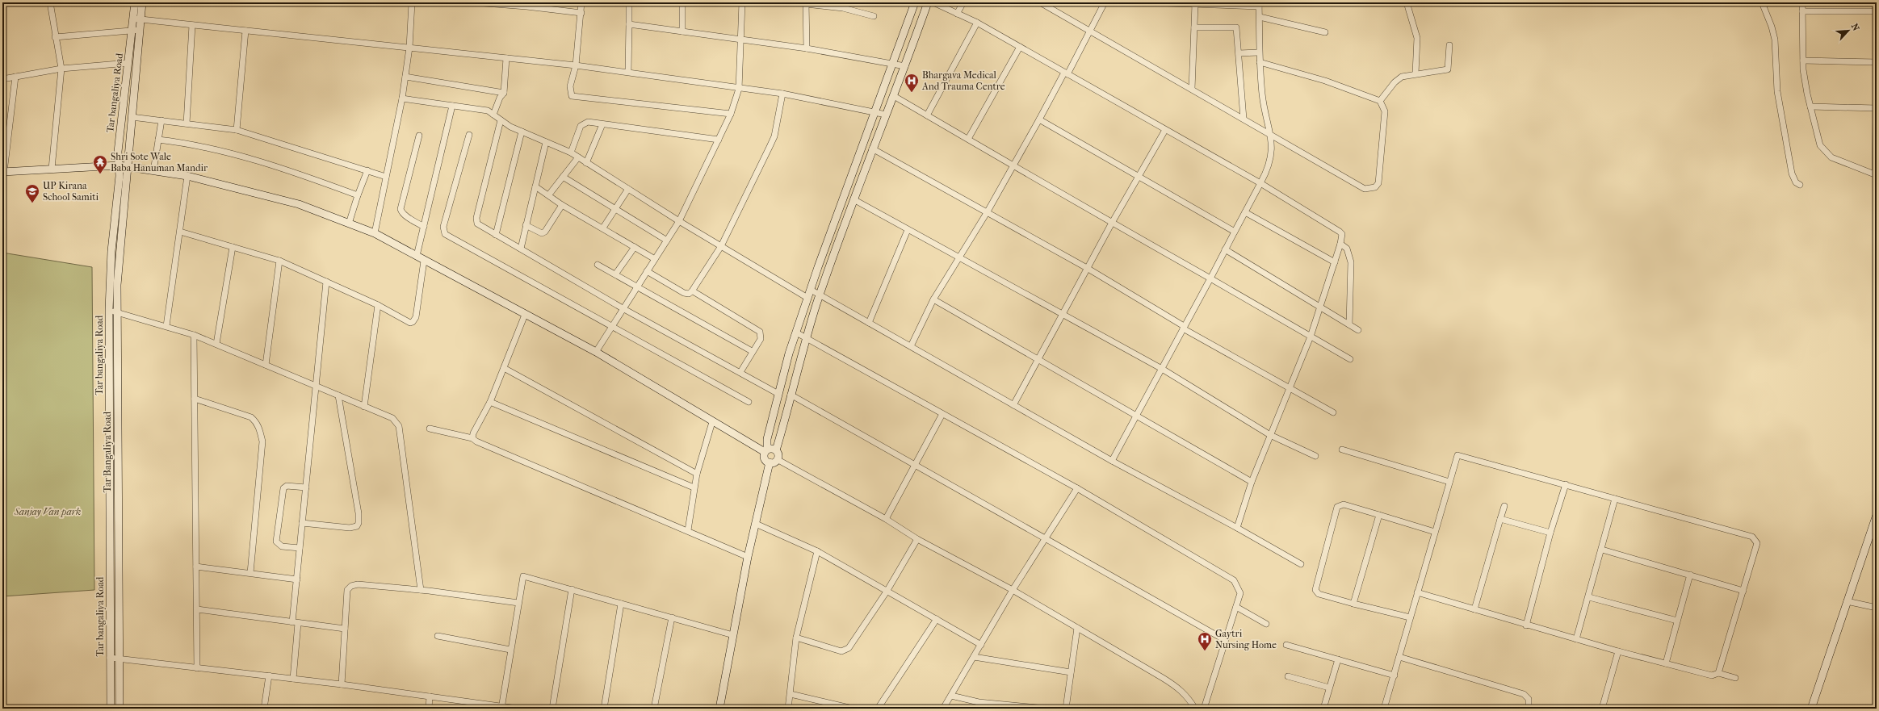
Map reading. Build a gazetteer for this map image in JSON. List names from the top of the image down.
{
  "streets": {
    "street": ["Tar bangaliya Road", "Tar Bangaliya Road"]
  },
  "crossings": [
    ["Tar bangaliya Road", "Tar Bangaliya Road"]
  ],
  "parks": ["Sanjay Van park"],
  "places": {
    "hospital": ["Bhargava Medical And Trauma Centre", "Gaytri Nursing Home"],
    "temple": ["Shri Sote Wale Baba Hanuman Mandir"],
    "school or university": ["UP Kirana School Samiti"]
  },
  "north": "top right"
}
